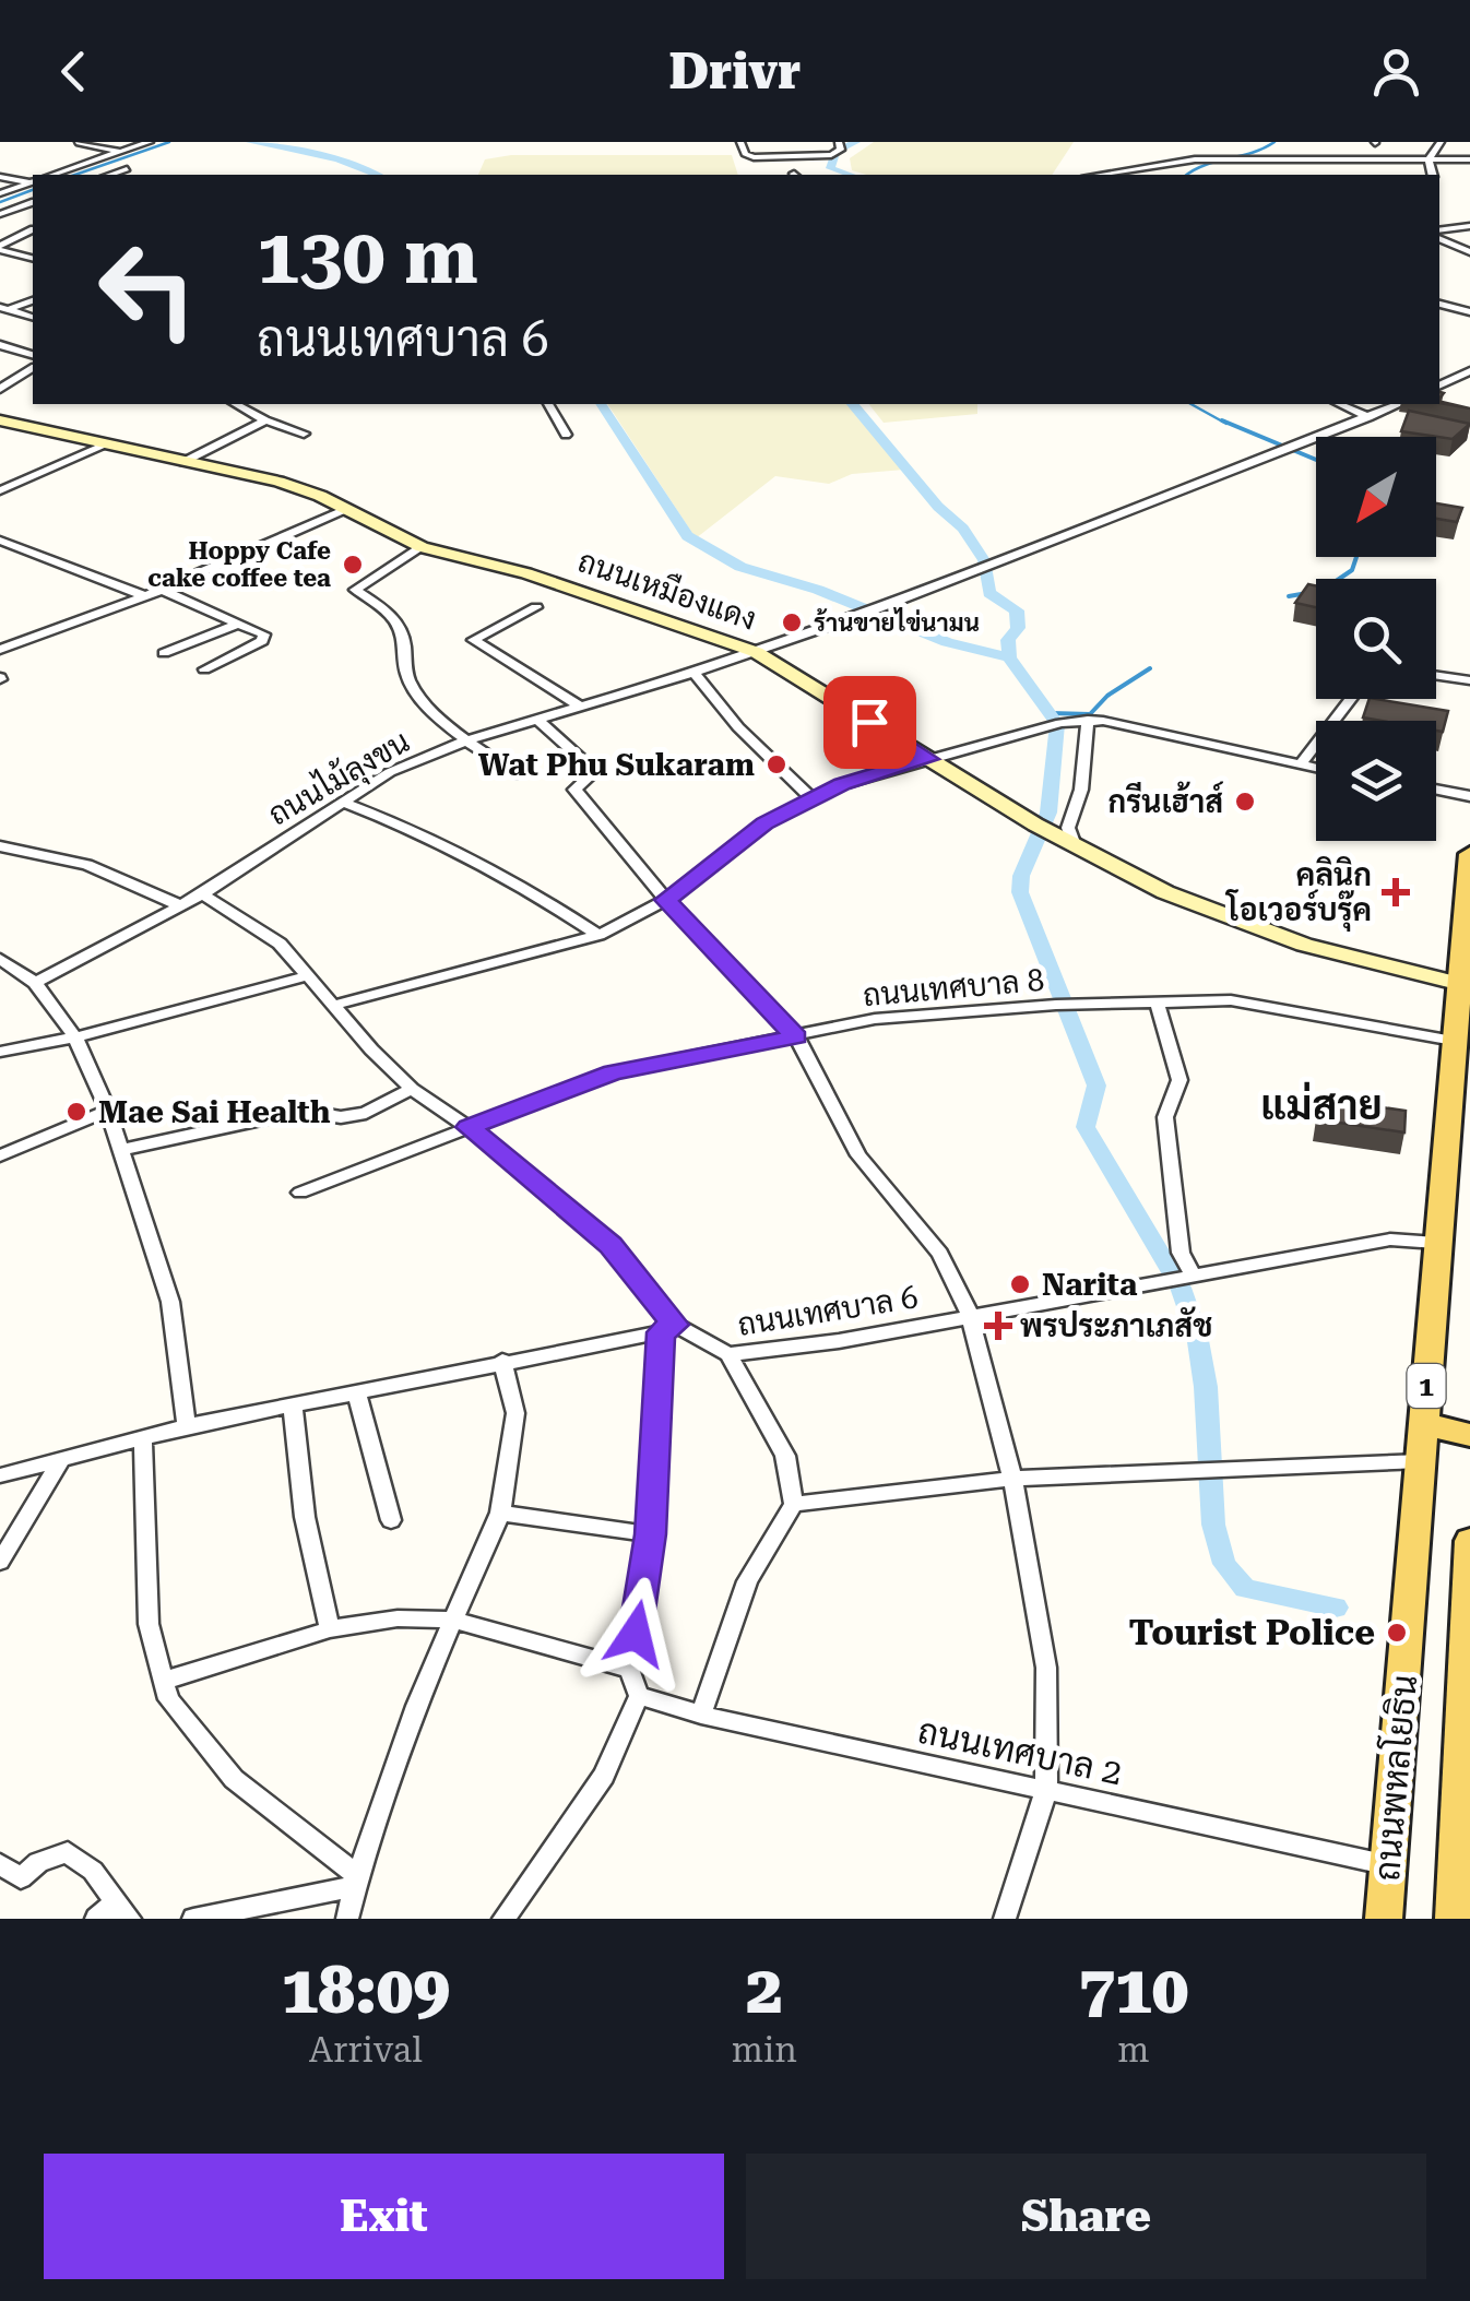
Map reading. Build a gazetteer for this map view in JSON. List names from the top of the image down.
{
  "streets": {
    "main road": ["1", "ถนนพหลโยธิน"],
    "street": [
      "ถนนเหมืองแดง",
      "ถนนไม้ลุงขน",
      "ถนนเทศบาล 8",
      "ถนนเทศบาล 6",
      "ถนนเทศบาล 2"
    ]
  },
  "crossings": [
    ["ถนนเหมืองแดง", "ถนนไม้ลุงขน"],
    ["ถนนเหมืองแดง", "ถนนพหลโยธิน"],
    ["ถนนไม้ลุงขน", "ถนนเทศบาล 6"],
    ["ถนนเทศบาล 8", "ถนนเทศบาล 6"],
    ["ถนนเทศบาล 8", "ถนนพหลโยธิน"],
    ["ถนนเทศบาล 6", "ถนนพหลโยธิน"],
    ["ถนนเทศบาล 2", "ถนนพหลโยธิน"]
  ],
  "districts": ["แม่สาย"],
  "places": {
    "other": [
      "Hoppy Cafe cake coffee tea",
      "ร้านขายไข่นามน",
      "Wat Phu Sukaram",
      "กรีนเฮ้าส์",
      "Mae Sai Health",
      "Narita",
      "Tourist Police"
    ],
    "health": ["คลินิก โอเวอร์บรุ๊ค", "พรประภาเภสัช"]
  },
  "north": "bottom left",
  "page": {
    "header": "Drivr",
    "turn": ["130 m", "ถนนเทศบาล 6"],
    "eta": [
      "18:09",
      "Arrival",
      "2",
      "min",
      "710",
      "m"
    ],
    "buttons": ["Exit", "Share"]
  }
}
